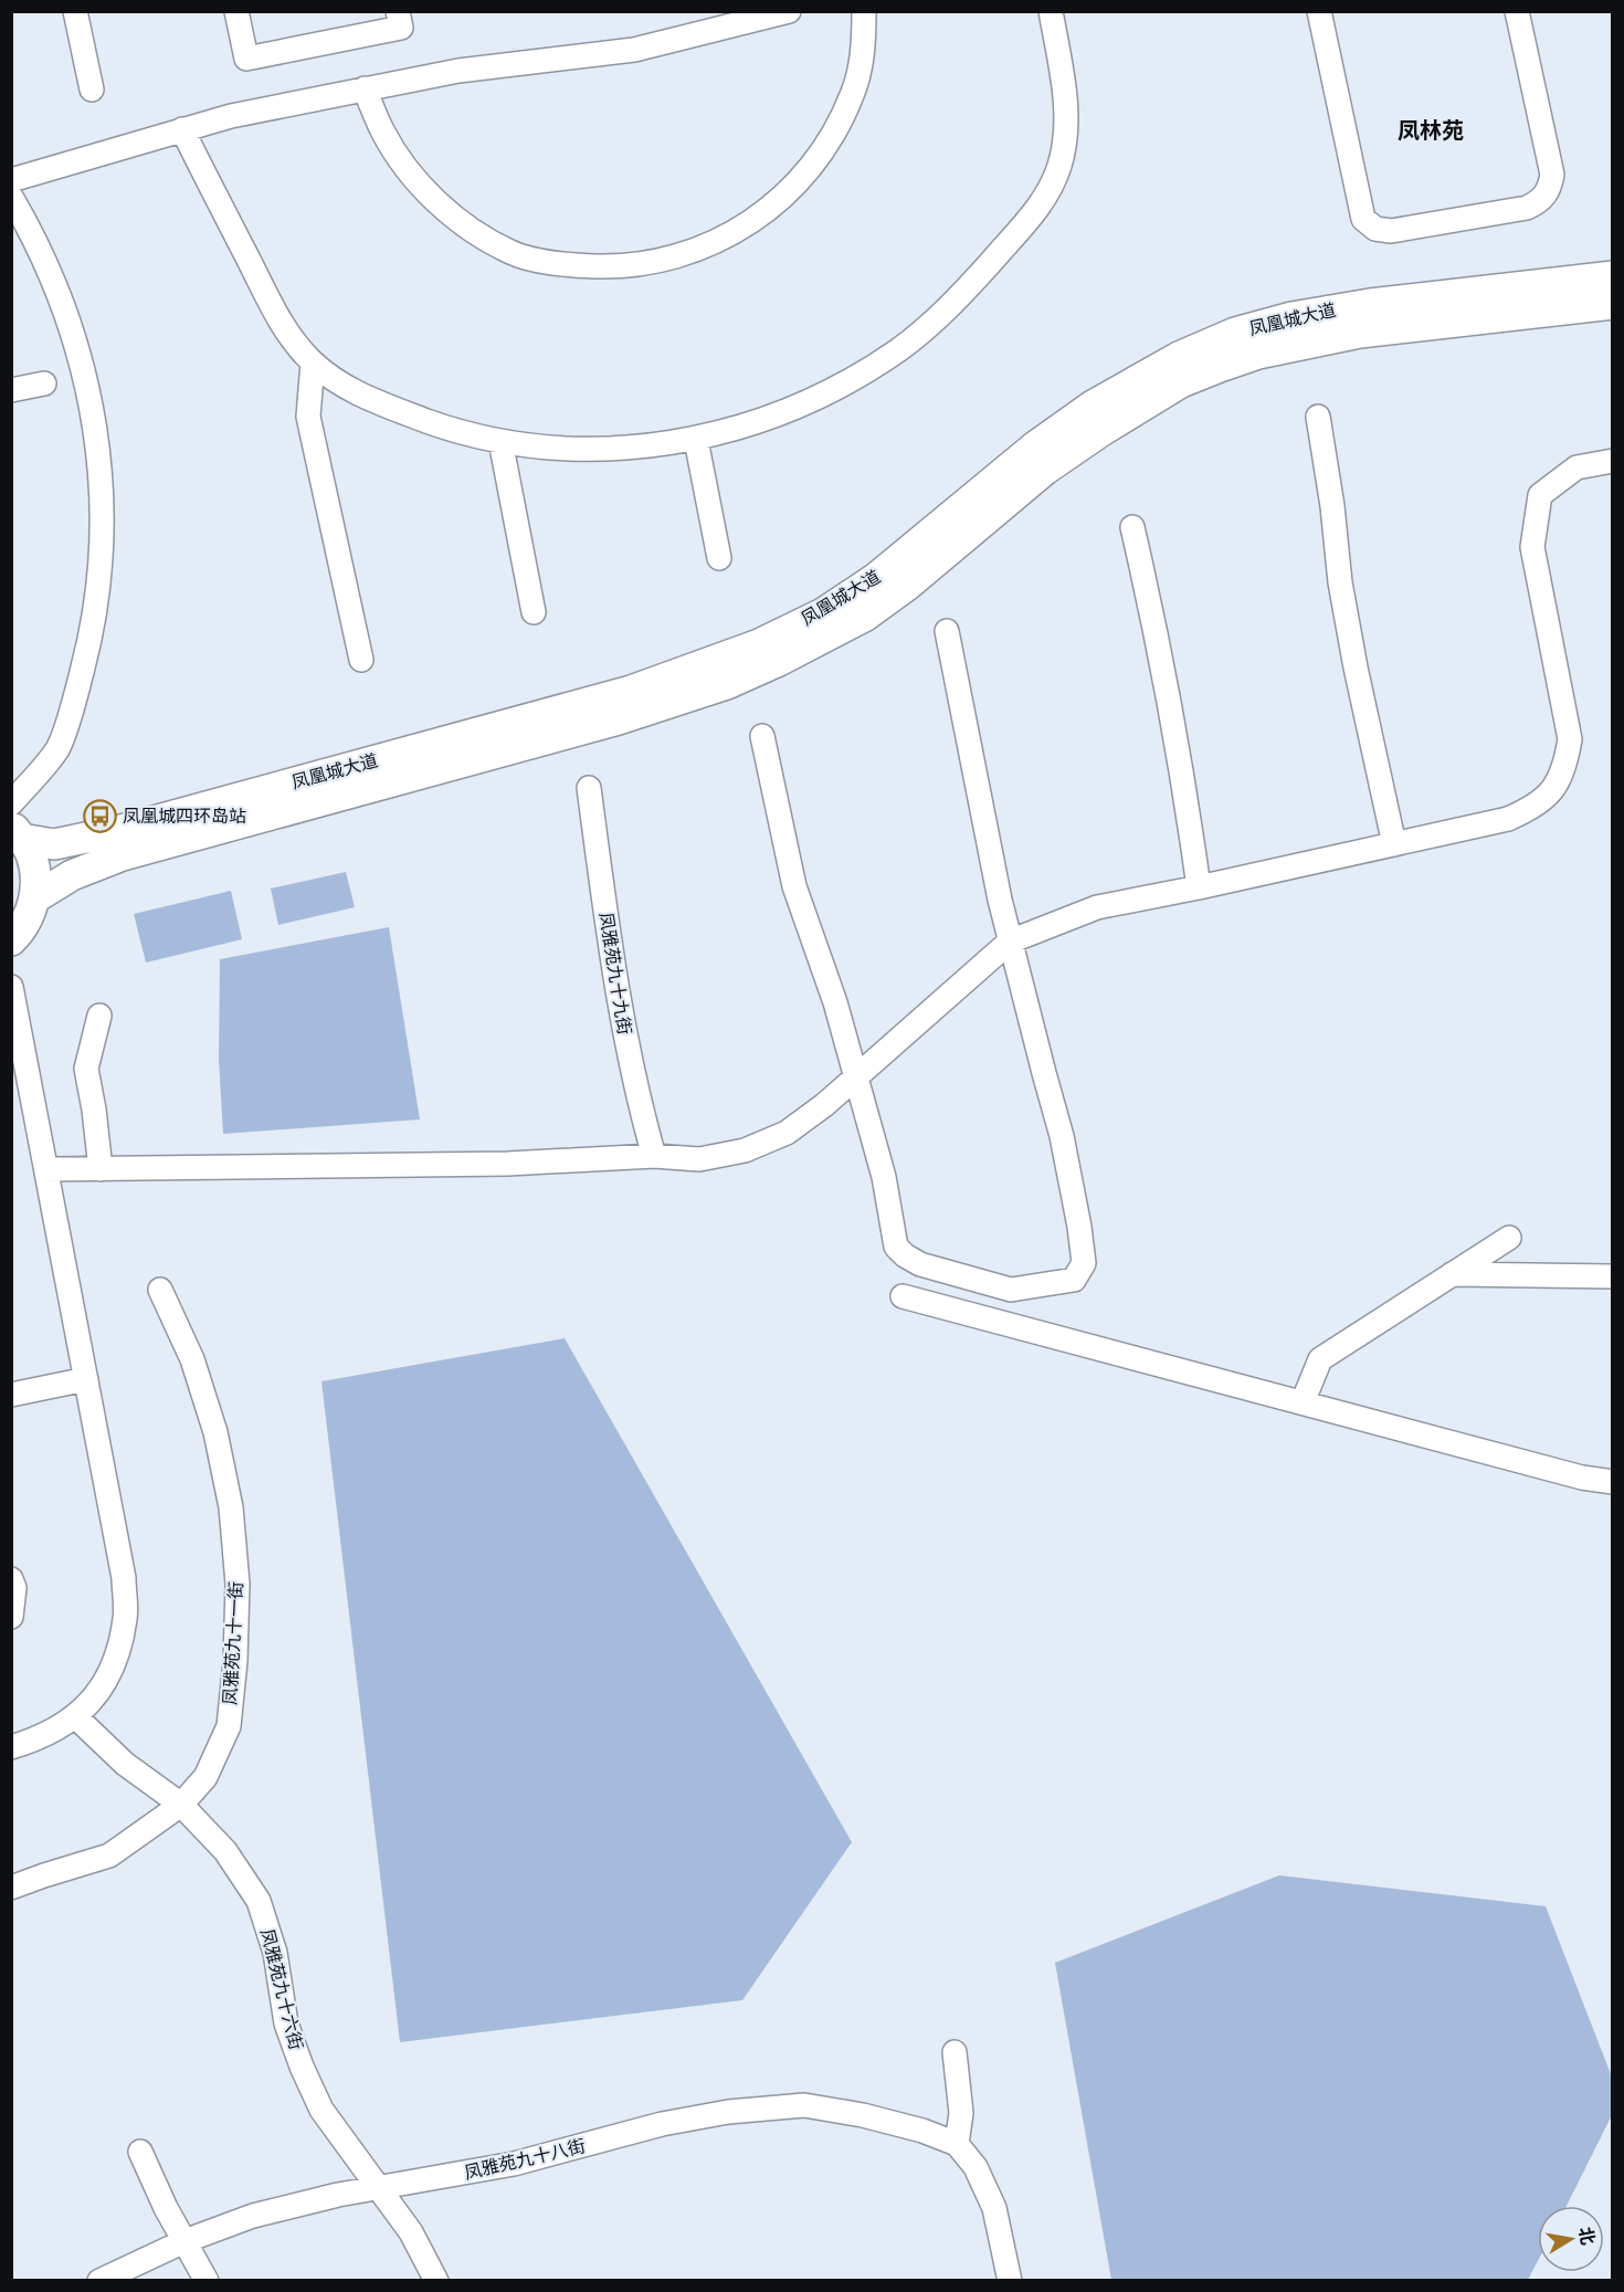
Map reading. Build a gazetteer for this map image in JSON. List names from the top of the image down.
{
  "streets": {
    "main road": ["凤凰城大道"],
    "street": [
      "凤雅苑九十九街",
      "凤雅苑九十一街",
      "凤雅苑九十六街",
      "凤雅苑九十八街"
    ]
  },
  "crossings": [
    ["凤雅苑九十一街", "凤雅苑九十六街"],
    ["凤雅苑九十六街", "凤雅苑九十八街"]
  ],
  "districts": ["凤林苑"],
  "places": {
    "bus stop": ["凤凰城四环岛站"]
  },
  "north": "right"
}
